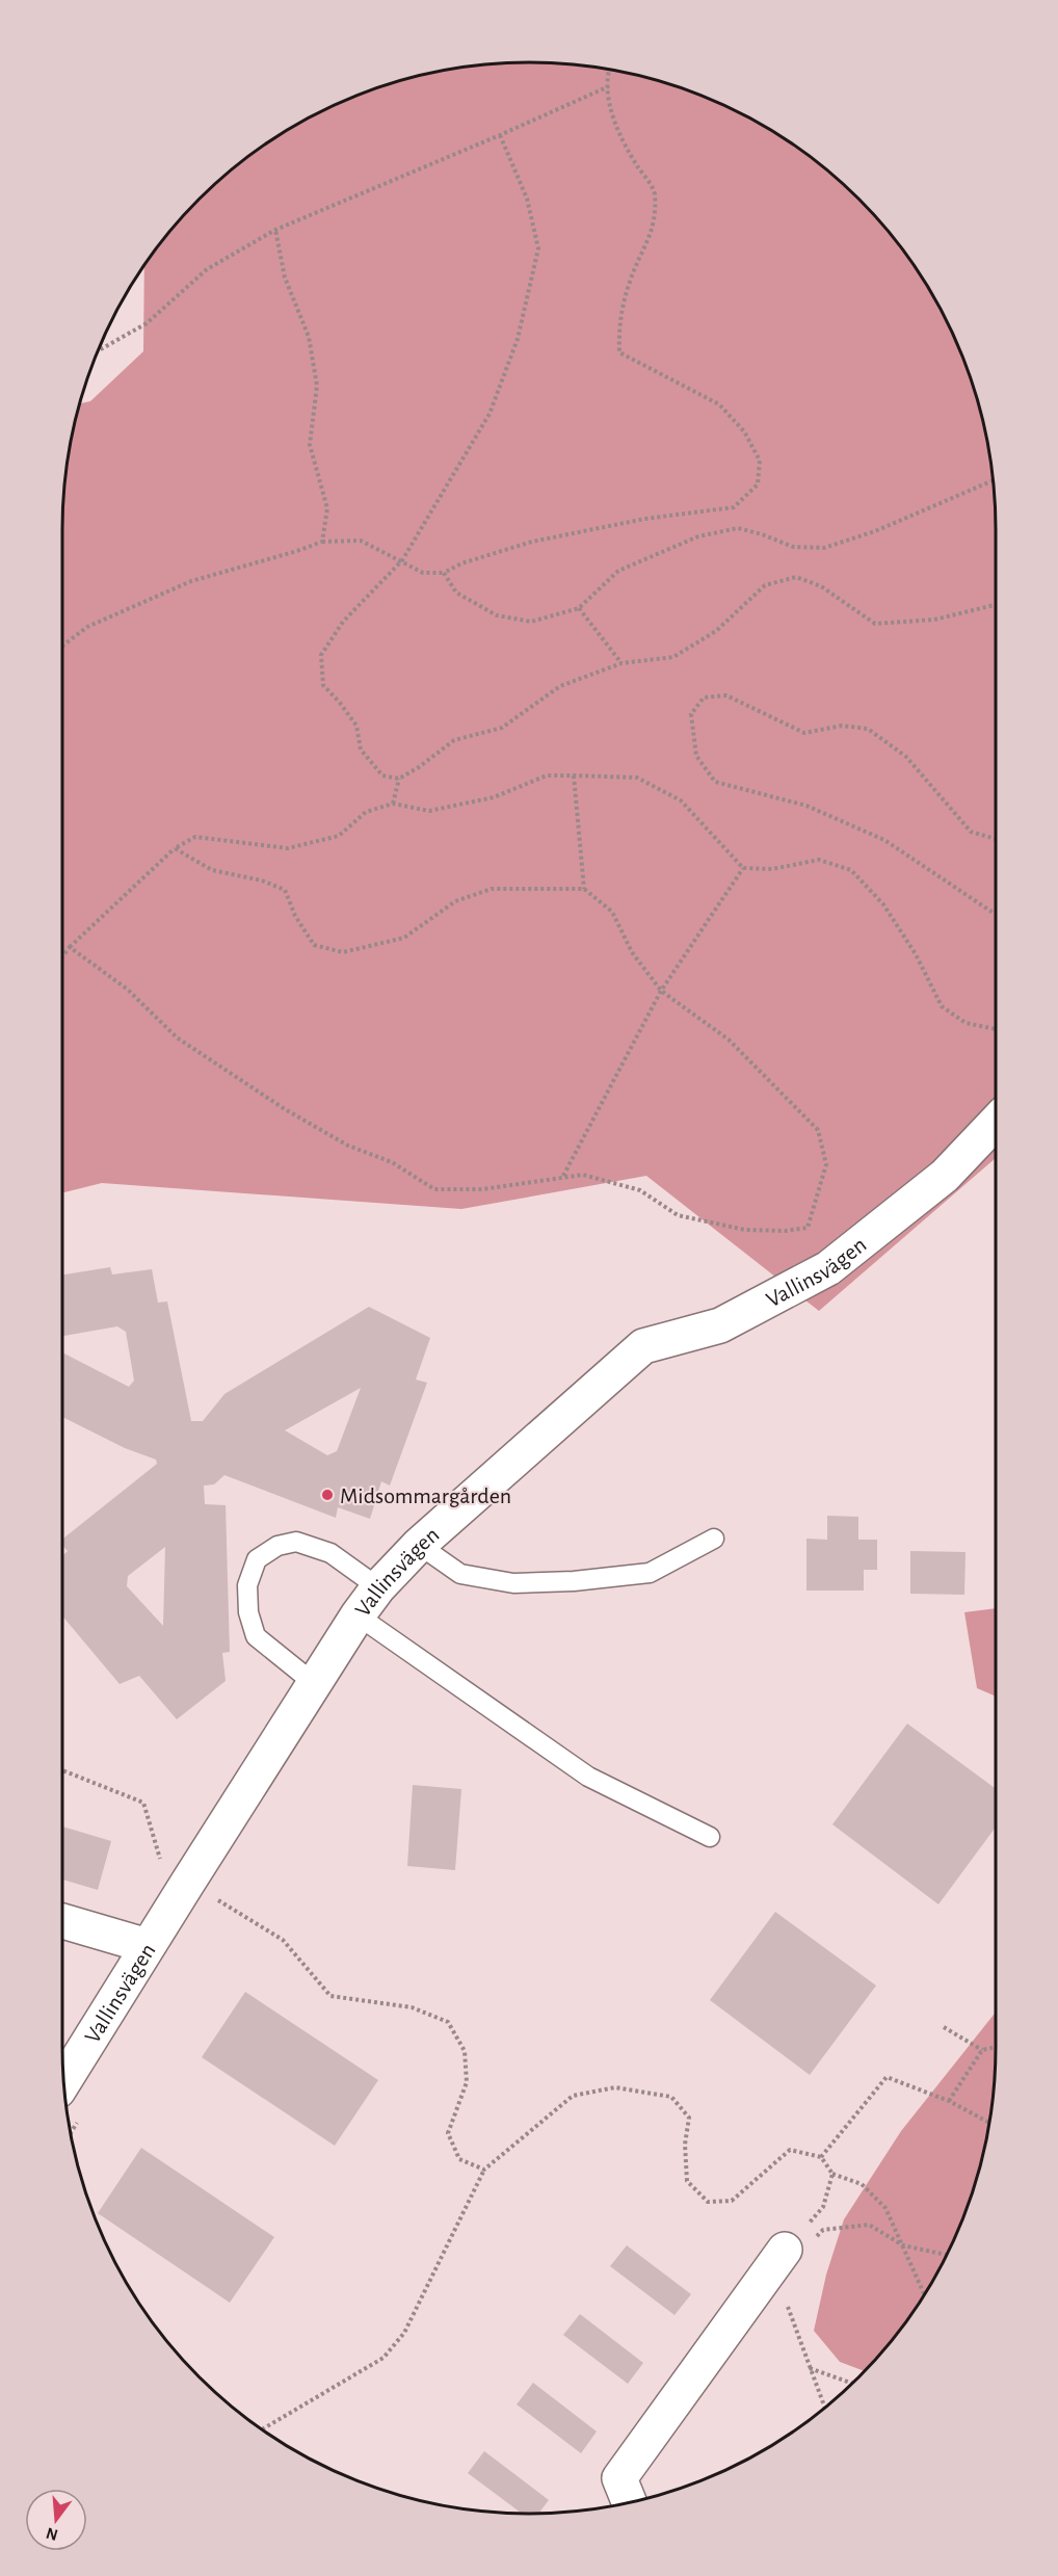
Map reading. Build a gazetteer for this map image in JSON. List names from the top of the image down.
{
  "streets": {
    "street": ["Vallinsvägen"]
  },
  "places": ["Midsommargården"],
  "north": "bottom"
}
